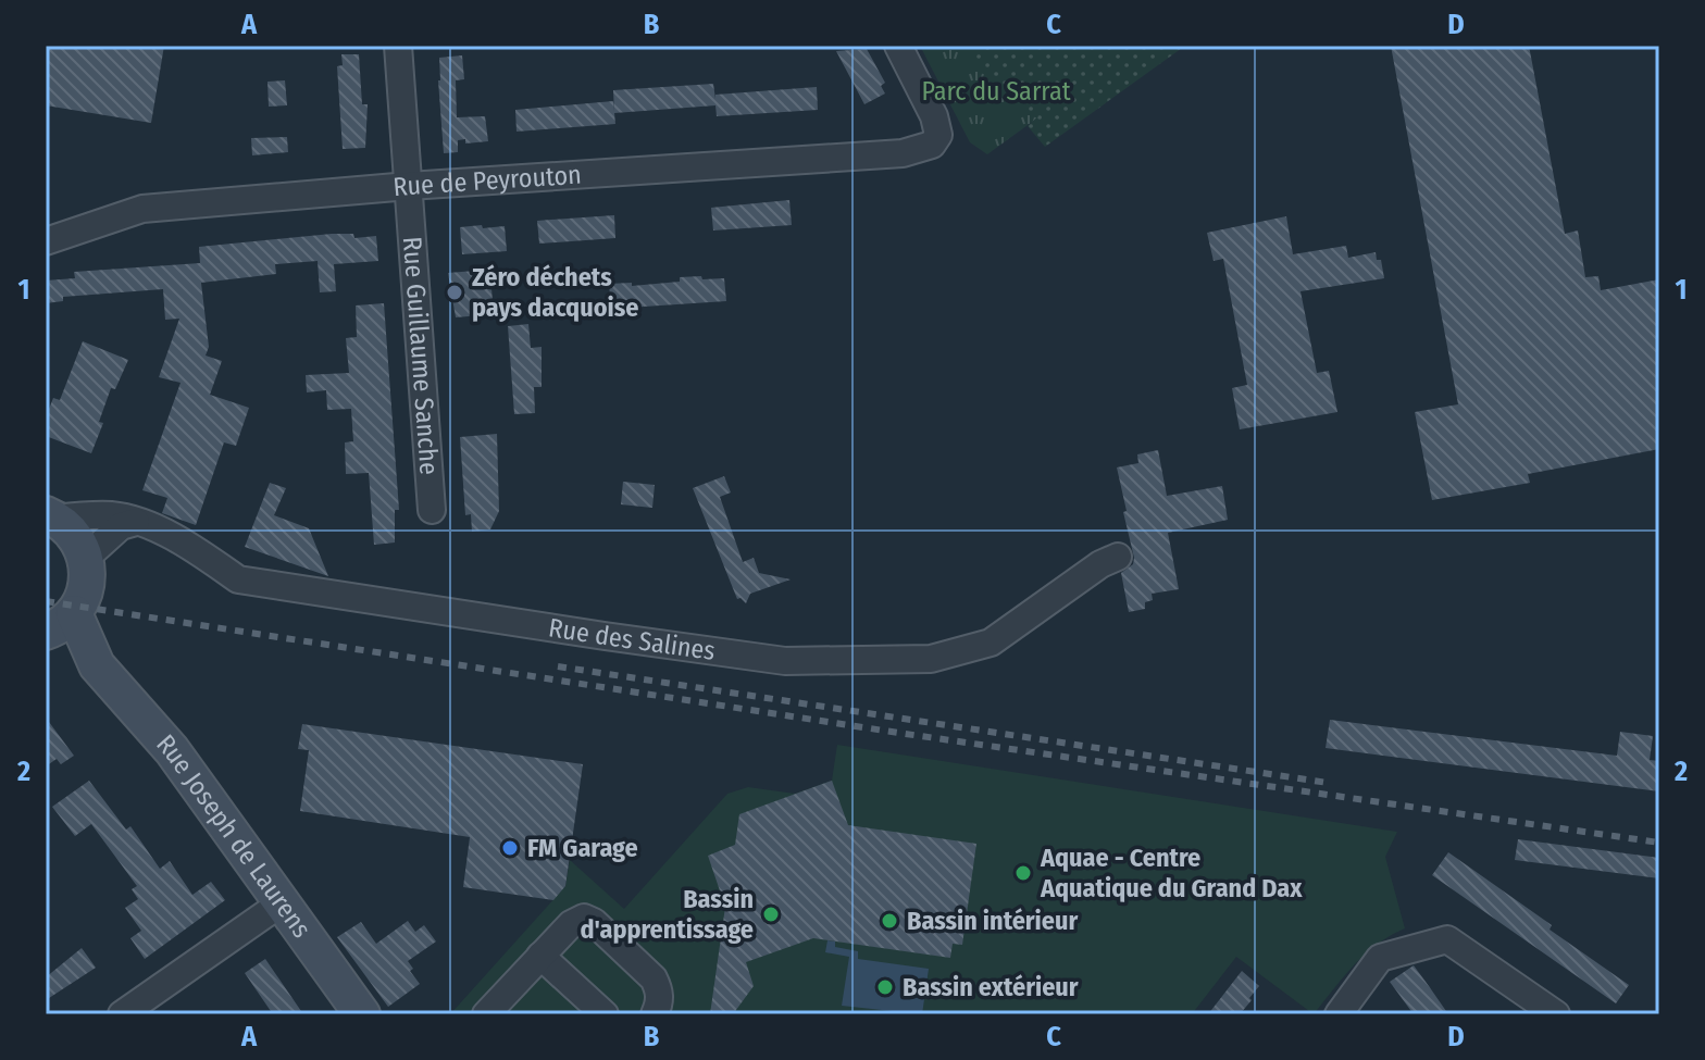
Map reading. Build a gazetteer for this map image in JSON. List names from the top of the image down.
{
  "streets": {
    "main road": ["Rue Joseph de Laurens"],
    "street": ["Rue de Peyrouton", "Rue Guillaume Sanche", "Rue des Salines"]
  },
  "crossings": [
    ["Rue de Peyrouton", "Rue Guillaume Sanche"]
  ],
  "parks": ["Parc du Sarrat"],
  "places": [
    "Zéro déchets pays dacquoise",
    "FM Garage",
    "Aquae - Centre Aquatique du Grand Dax",
    "Bassin d'apprentissage",
    "Bassin intérieur",
    "Bassin extérieur"
  ],
  "grid": {
    "columns": [
      "A",
      "B",
      "C",
      "D"
    ],
    "rows": ["1", "2"]
  }
}
